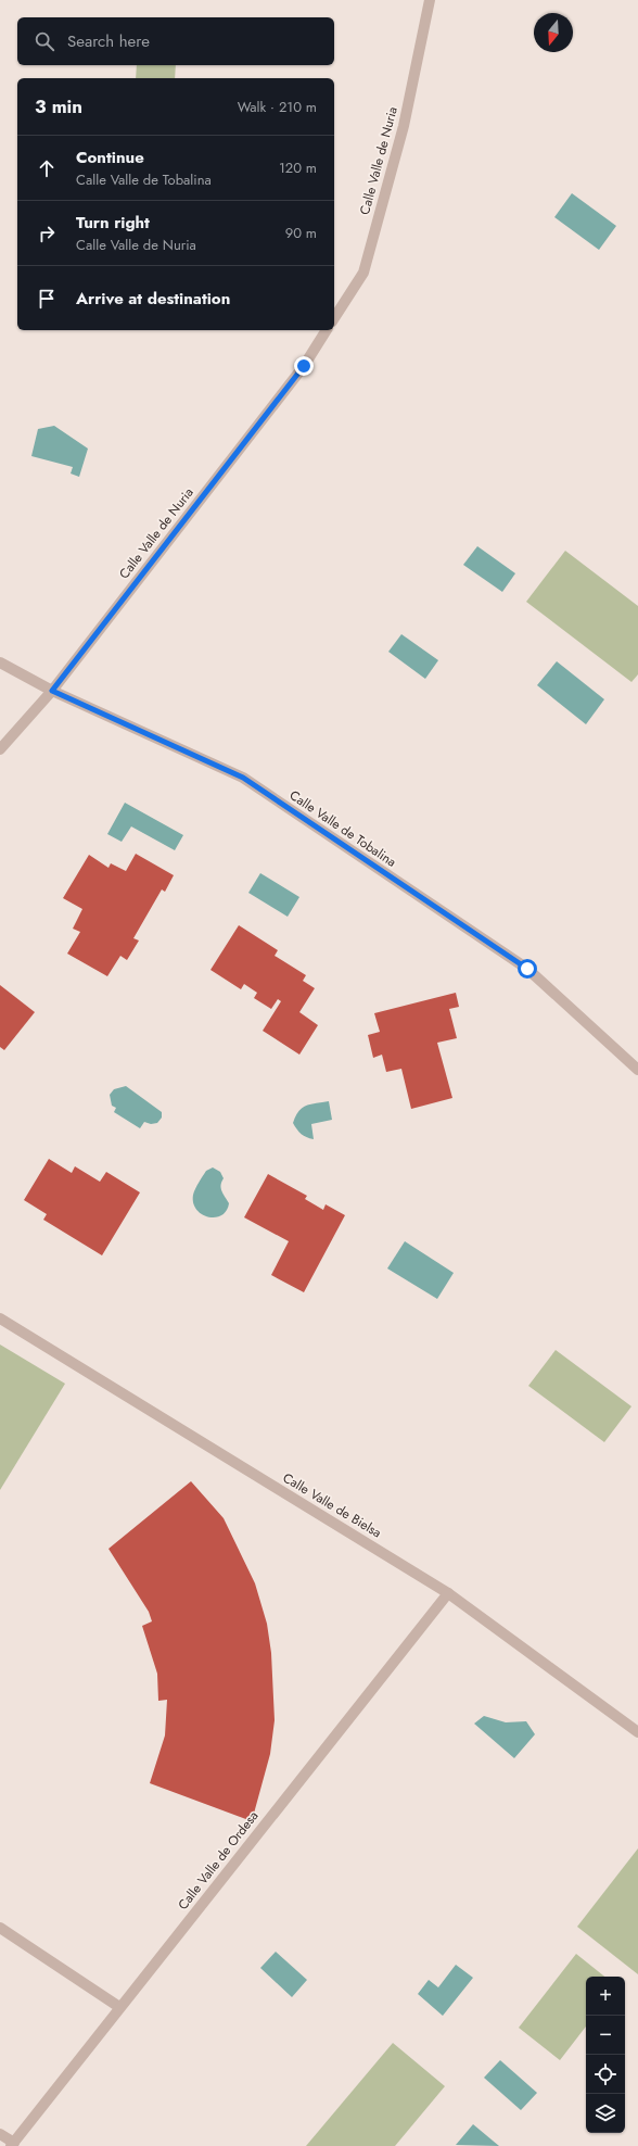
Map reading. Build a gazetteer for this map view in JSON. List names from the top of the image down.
{
  "streets": {
    "street": [
      "Calle Valle de Nuria",
      "Calle Valle de Tobalina",
      "Calle Valle de Bielsa",
      "Calle Valle de Ordesa"
    ]
  },
  "crossings": [
    ["Calle Valle de Nuria", "Calle Valle de Tobalina"],
    ["Calle Valle de Bielsa", "Calle Valle de Ordesa"]
  ],
  "north": "bottom",
  "page": {
    "search": "Search here",
    "heading": ["3 min", "Walk · 210 m"],
    "list": [
      ["Continue", "Calle Valle de Tobalina", "120 m"],
      ["Turn right", "Calle Valle de Nuria", "90 m"],
      "Arrive at destination"
    ],
    "map_buttons": ["+", "−"]
  }
}
